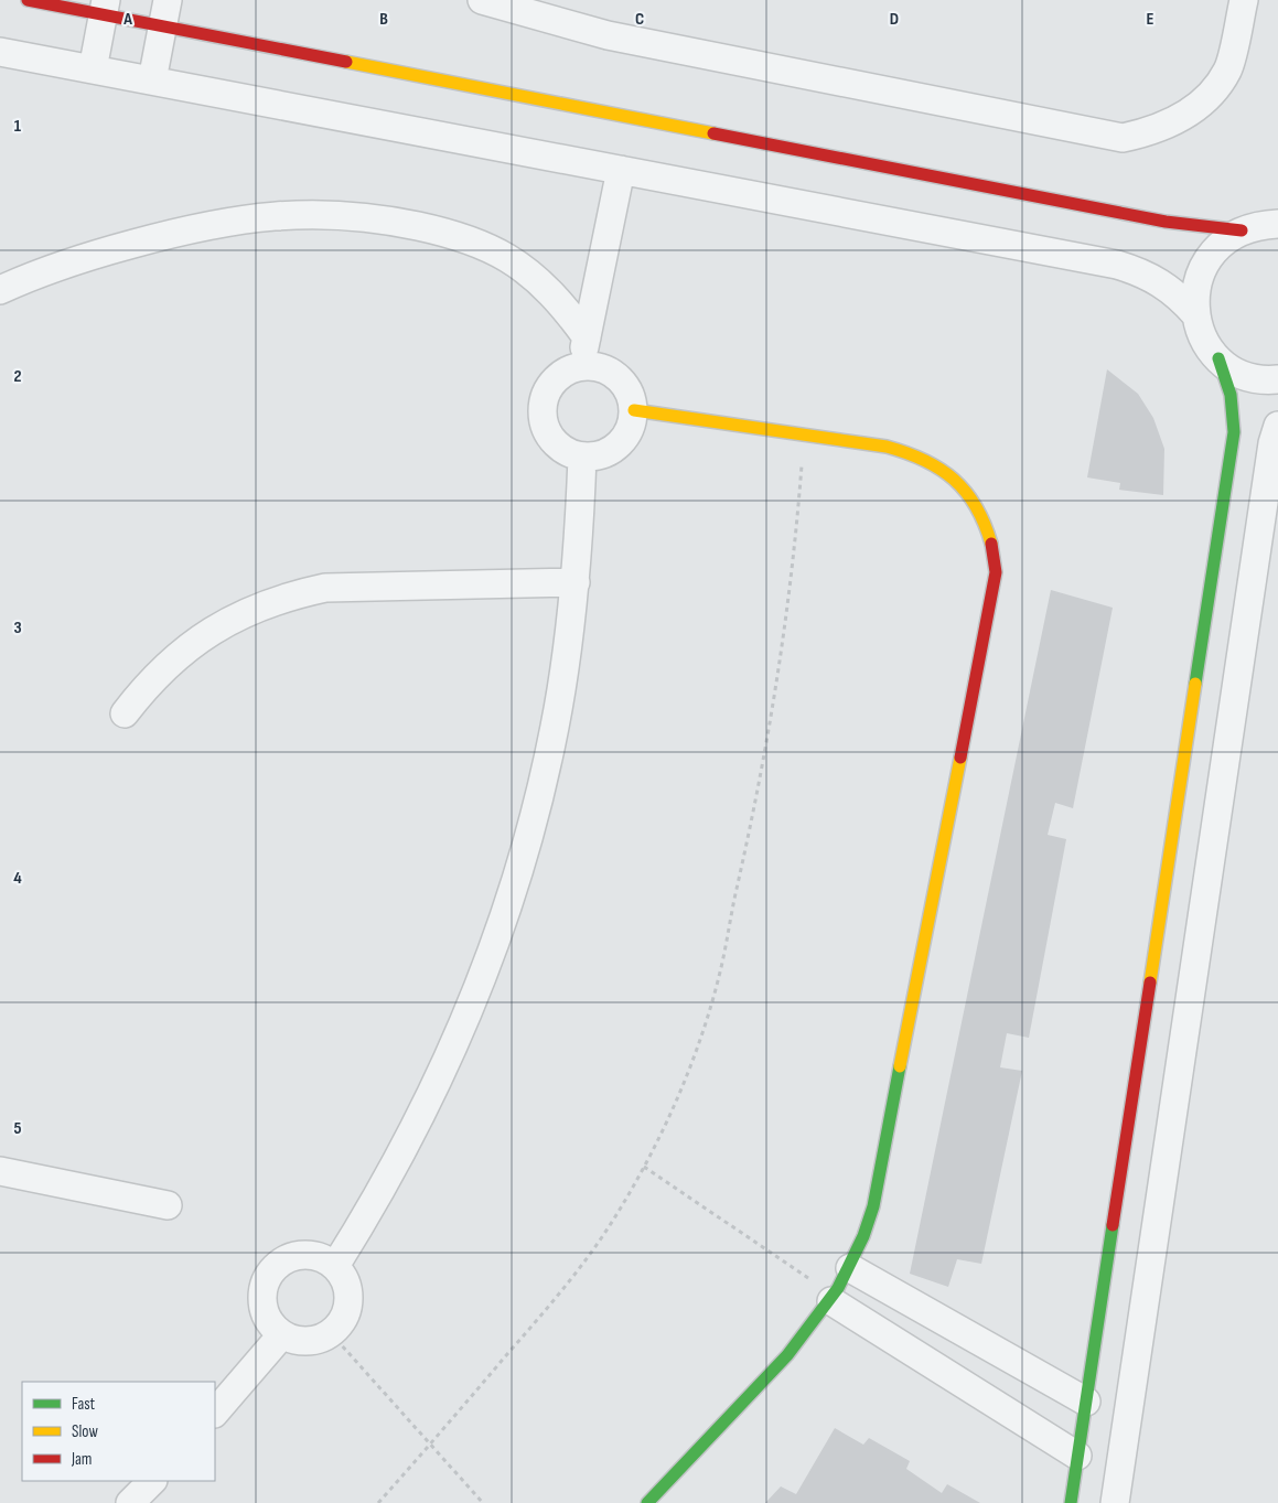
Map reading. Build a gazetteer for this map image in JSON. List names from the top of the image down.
{
  "legend": ["Fast", "Slow", "Jam"],
  "grid": {
    "columns": [
      "A",
      "B",
      "C",
      "D",
      "E"
    ],
    "rows": [
      "1",
      "2",
      "3",
      "4",
      "5"
    ]
  }
}
